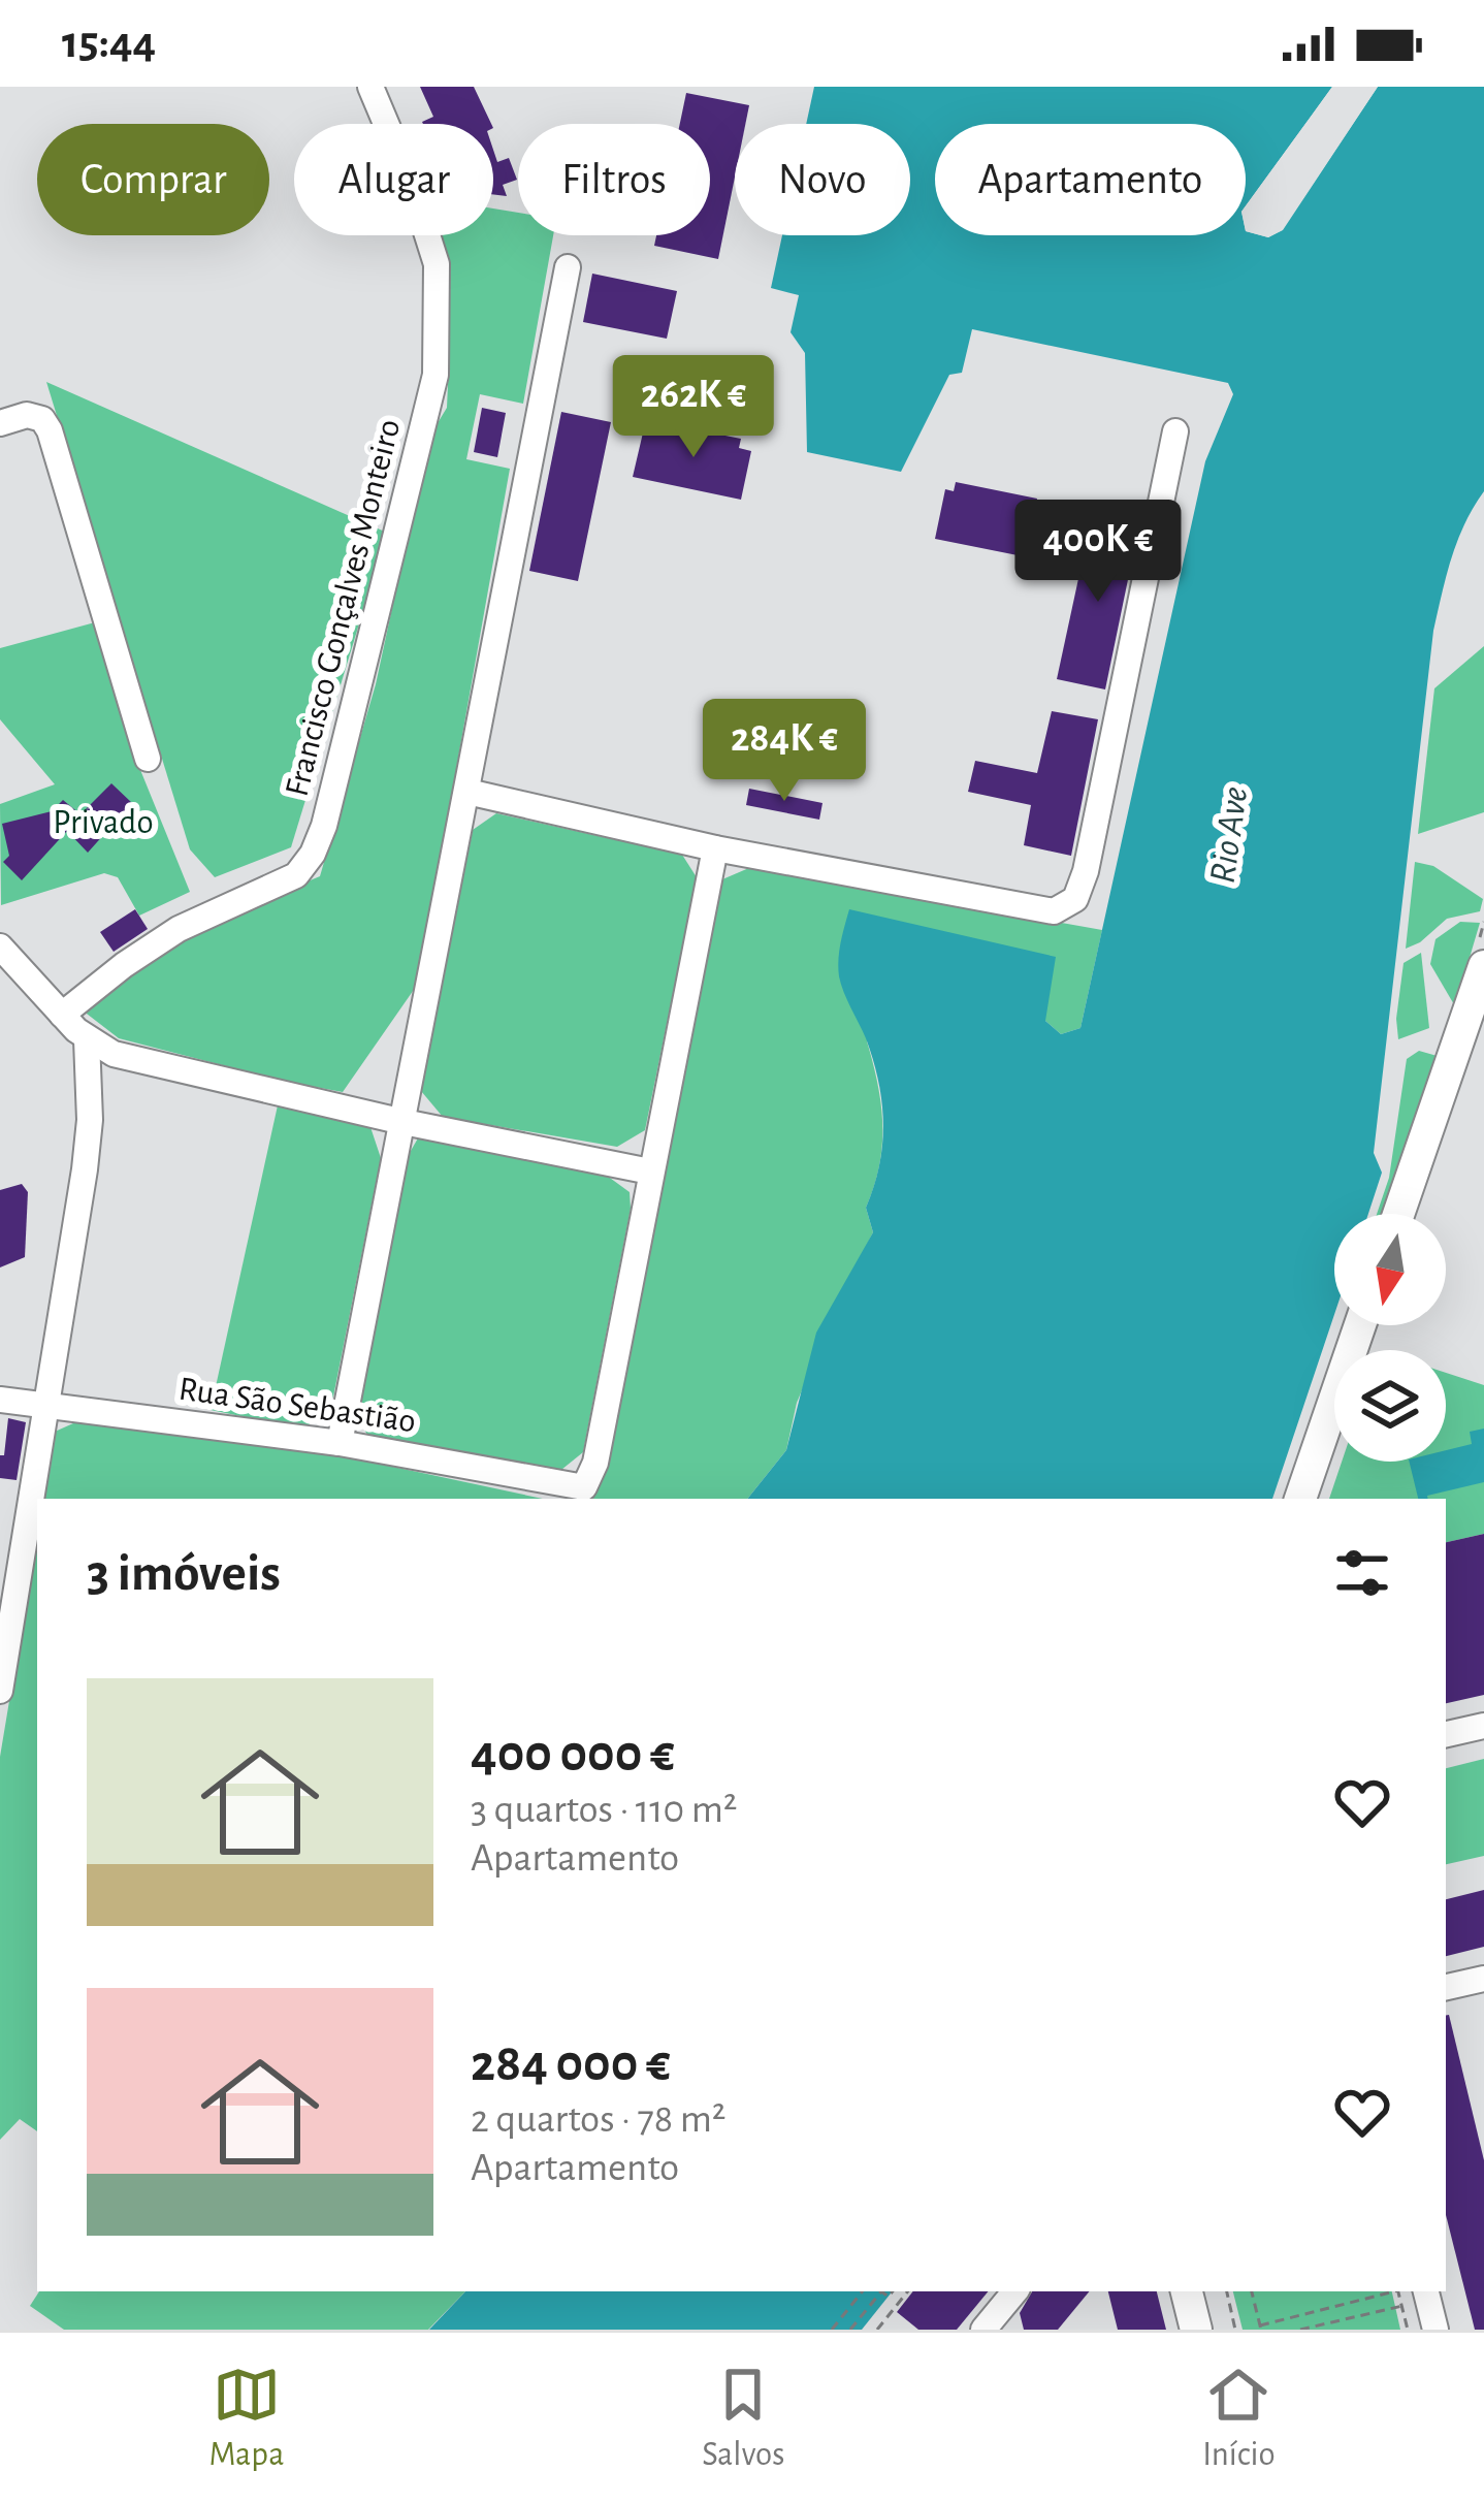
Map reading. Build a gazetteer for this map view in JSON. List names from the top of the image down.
{
  "streets": {
    "street": ["Francisco Gonçalves Monteiro", "Rua São Sebastião"]
  },
  "water": ["Rio Ave"],
  "parks": ["Privado"],
  "north": "bottom",
  "page": {
    "status": "15:44",
    "chip": [
      "Comprar",
      "Alugar",
      "Filtros",
      "Novo",
      "Apartamento"
    ],
    "price": ["262K €", "400K €", "284K €"],
    "heading": "3 imóveis",
    "list": [
      {
        "name": "400 000 €",
        "note": "3 quartos · 110 m² · Apartamento"
      },
      {
        "name": "284 000 €",
        "note": "2 quartos · 78 m² · Apartamento"
      }
    ],
    "tabs": ["Mapa", "Salvos", "Início"]
  }
}
